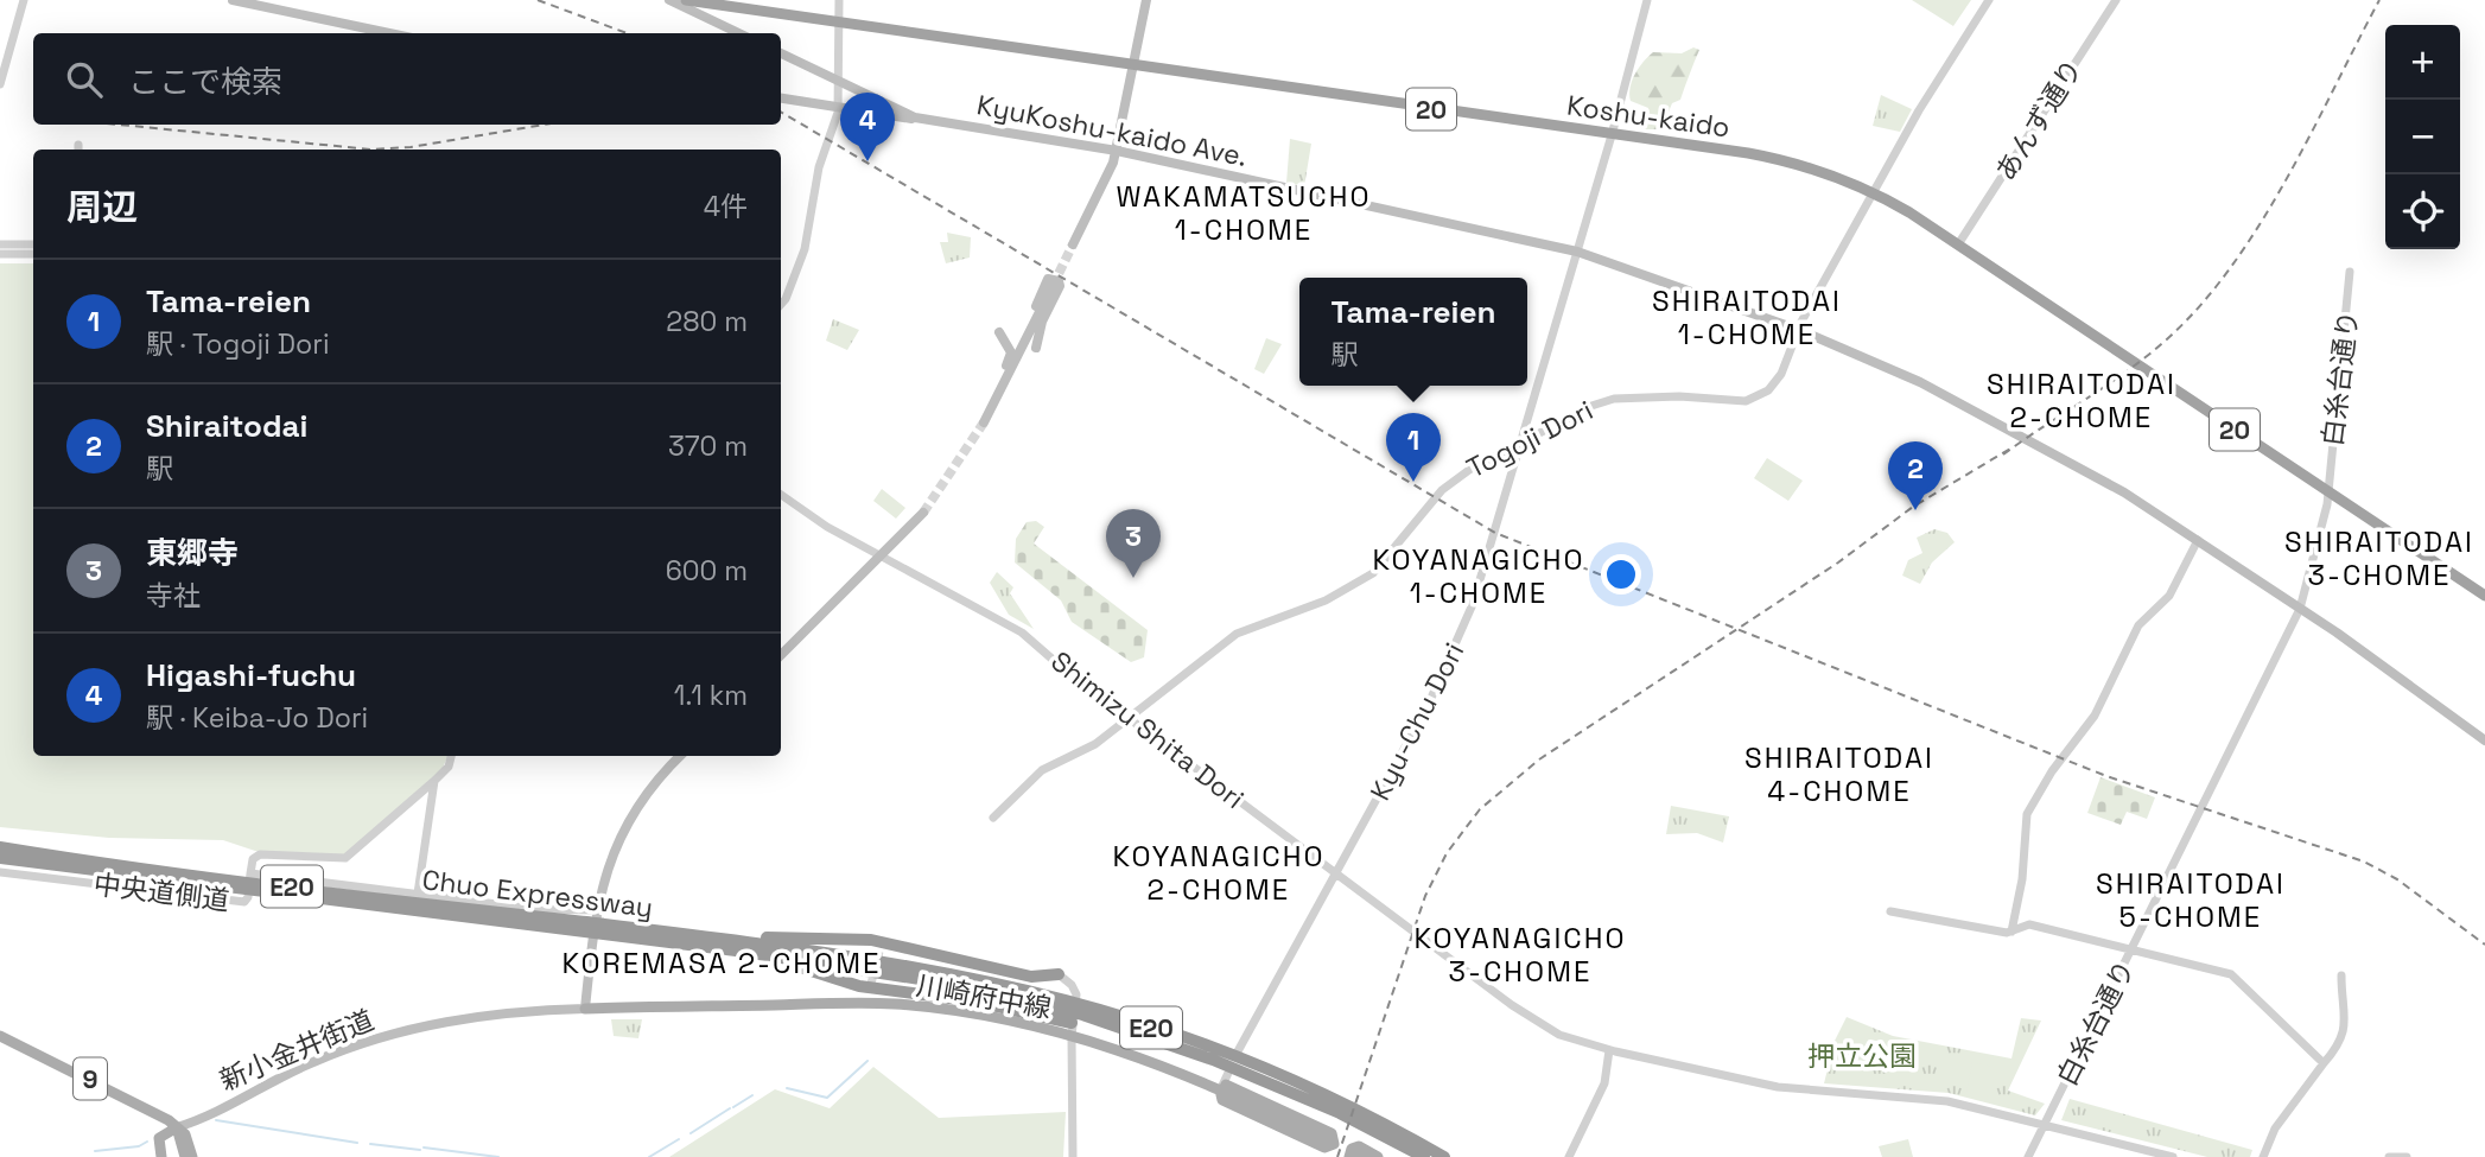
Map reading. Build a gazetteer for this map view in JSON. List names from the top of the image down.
{
  "streets": {
    "highway": [
      "20",
      "Koshu-kaido",
      "E20",
      "Chuo Expressway"
    ],
    "main road": [
      "KyuKoshu-kaido Ave.",
      "川崎府中線",
      "新小金井街道",
      "9"
    ],
    "street": [
      "あんず通り",
      "白糸台通り",
      "Togoji Dori",
      "Kyu-Chu Dori",
      "Shimizu Shita Dori",
      "中央道側道"
    ]
  },
  "crossings": [
    ["Koshu-kaido", "あんず通り"],
    ["Koshu-kaido", "白糸台通り"],
    ["Koshu-kaido", "Togoji Dori"],
    ["Koshu-kaido", "Kyu-Chu Dori"],
    ["KyuKoshu-kaido Ave.", "白糸台通り"],
    ["KyuKoshu-kaido Ave.", "Togoji Dori"],
    ["KyuKoshu-kaido Ave.", "Kyu-Chu Dori"],
    ["白糸台通り", "Shimizu Shita Dori"],
    ["Togoji Dori", "Kyu-Chu Dori"],
    ["Togoji Dori", "Shimizu Shita Dori"],
    ["Kyu-Chu Dori", "Shimizu Shita Dori"],
    ["E20", "Chuo Expressway"],
    ["E20", "川崎府中線"],
    ["Chuo Expressway", "川崎府中線"],
    ["川崎府中線", "新小金井街道"],
    ["新小金井街道", "9"]
  ],
  "districts": [
    "WAKAMATSUCHO 1-CHOME",
    "SHIRAITODAI 1-CHOME",
    "SHIRAITODAI 2-CHOME",
    "SHIRAITODAI 3-CHOME",
    "KOYANAGICHO 1-CHOME",
    "SHIRAITODAI 4-CHOME",
    "KOYANAGICHO 2-CHOME",
    "SHIRAITODAI 5-CHOME",
    "KOYANAGICHO 3-CHOME",
    "KOREMASA 2-CHOME"
  ],
  "parks": ["押立公園"],
  "page": {
    "map_buttons": ["+", "−"],
    "search": "ここで検索",
    "pins": [
      "4",
      "1",
      "2",
      "3"
    ],
    "heading": ["周辺", "4件"],
    "list": [
      {
        "mark": "1",
        "name": "Tama-reien",
        "note": "駅 · Togoji Dori",
        "value": "280 m"
      },
      {
        "mark": "2",
        "name": "Shiraitodai",
        "note": "駅",
        "value": "370 m"
      },
      {
        "mark": "3",
        "name": "東郷寺",
        "note": "寺社",
        "value": "600 m"
      },
      {
        "mark": "4",
        "name": "Higashi-fuchu",
        "note": "駅 · Keiba-Jo Dori",
        "value": "1.1 km"
      }
    ],
    "popup": ["Tama-reien", "駅"]
  }
}
